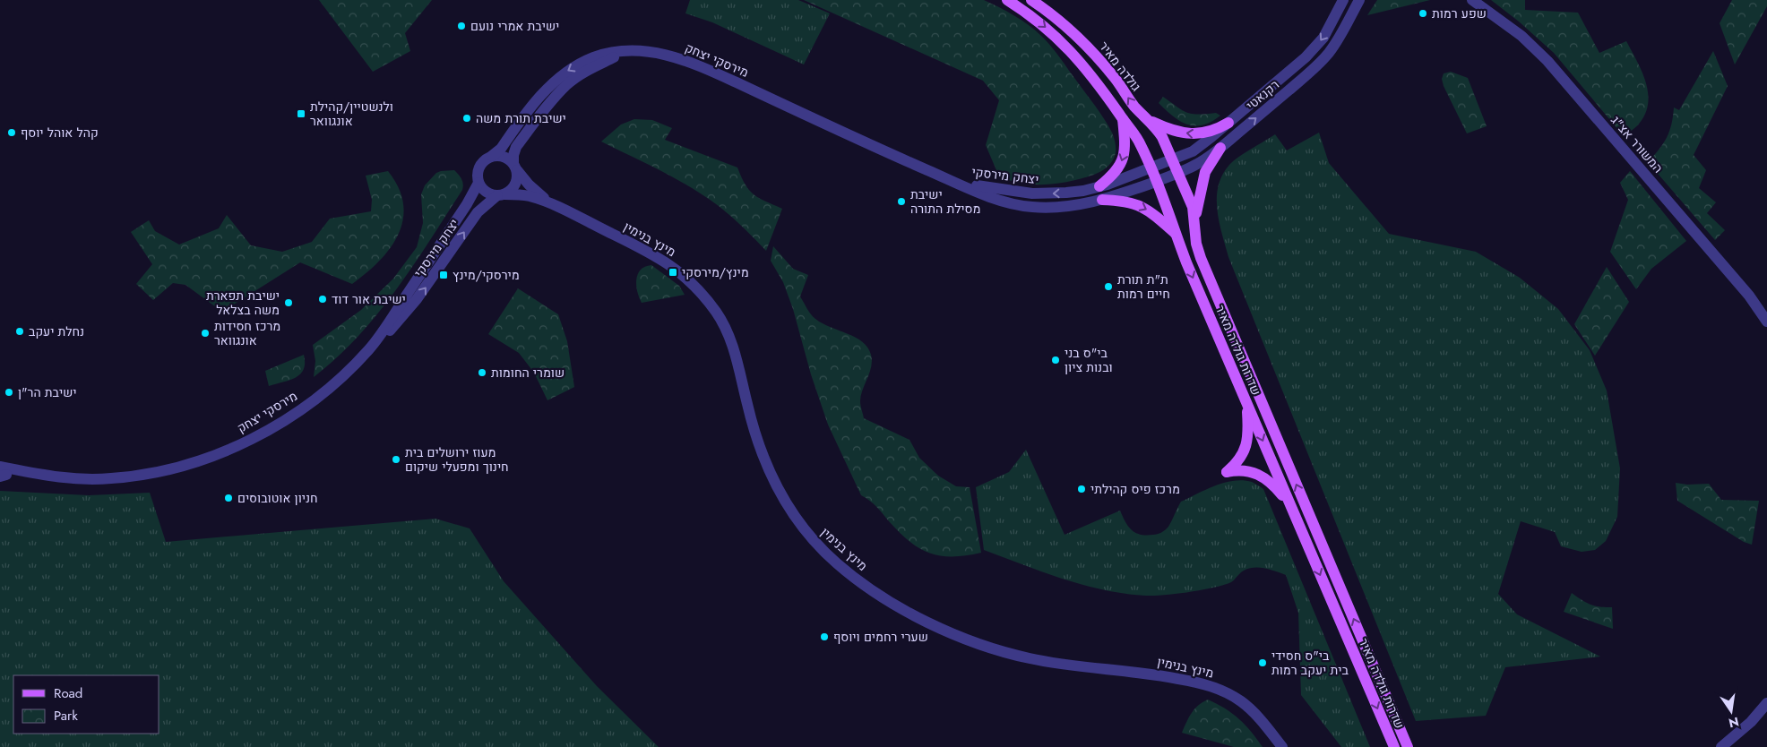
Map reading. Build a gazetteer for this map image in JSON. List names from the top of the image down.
{
  "streets": {
    "main road": ["גולדה מאיר", "שדרות גולדה מאיר"],
    "street": [
      "מירסקי יצחק",
      "רקנאטי",
      "המשורר אצ\"ג",
      "יצחק מירסקי",
      "מינץ בנימין"
    ]
  },
  "crossings": [
    ["מירסקי יצחק", "יצחק מירסקי"],
    ["גולדה מאיר", "רקנאטי"],
    ["גולדה מאיר", "שדרות גולדה מאיר"],
    ["רקנאטי", "יצחק מירסקי"],
    ["רקנאטי", "שדרות גולדה מאיר"],
    ["יצחק מירסקי", "שדרות גולדה מאיר"]
  ],
  "one_way": ["גולדה מאיר"],
  "places": {
    "other": [
      "שפע רמות",
      "ישיבת אמרי נועם",
      "ישיבת תורת משה",
      "קהל אוהל יוסף",
      "ישיבת מסילת התורה",
      "ת\"ת תורת חיים רמות",
      "ישיבת אור דוד",
      "ישיבת תפארת משה בצלאל",
      "נחלת יעקב",
      "מרכז חסידות אונגוואר",
      "בי\"ס בני ובנות ציון",
      "שומרי החומות",
      "ישיבת הר\"ן",
      "מעוז ירושלים בית חינוך ומפעלי שיקום",
      "מרכז פיס קהילתי",
      "חניון אוטובוסים",
      "שערי רחמים ויוסף",
      "בי\"ס חסידי בית יעקב רמות"
    ],
    "transit": ["ולנשטיין/קהילת אונגוואר", "מינץ/מירסקי", "מירסקי/מינץ"]
  },
  "legend": ["Road", "Park"],
  "north": "bottom"
}
